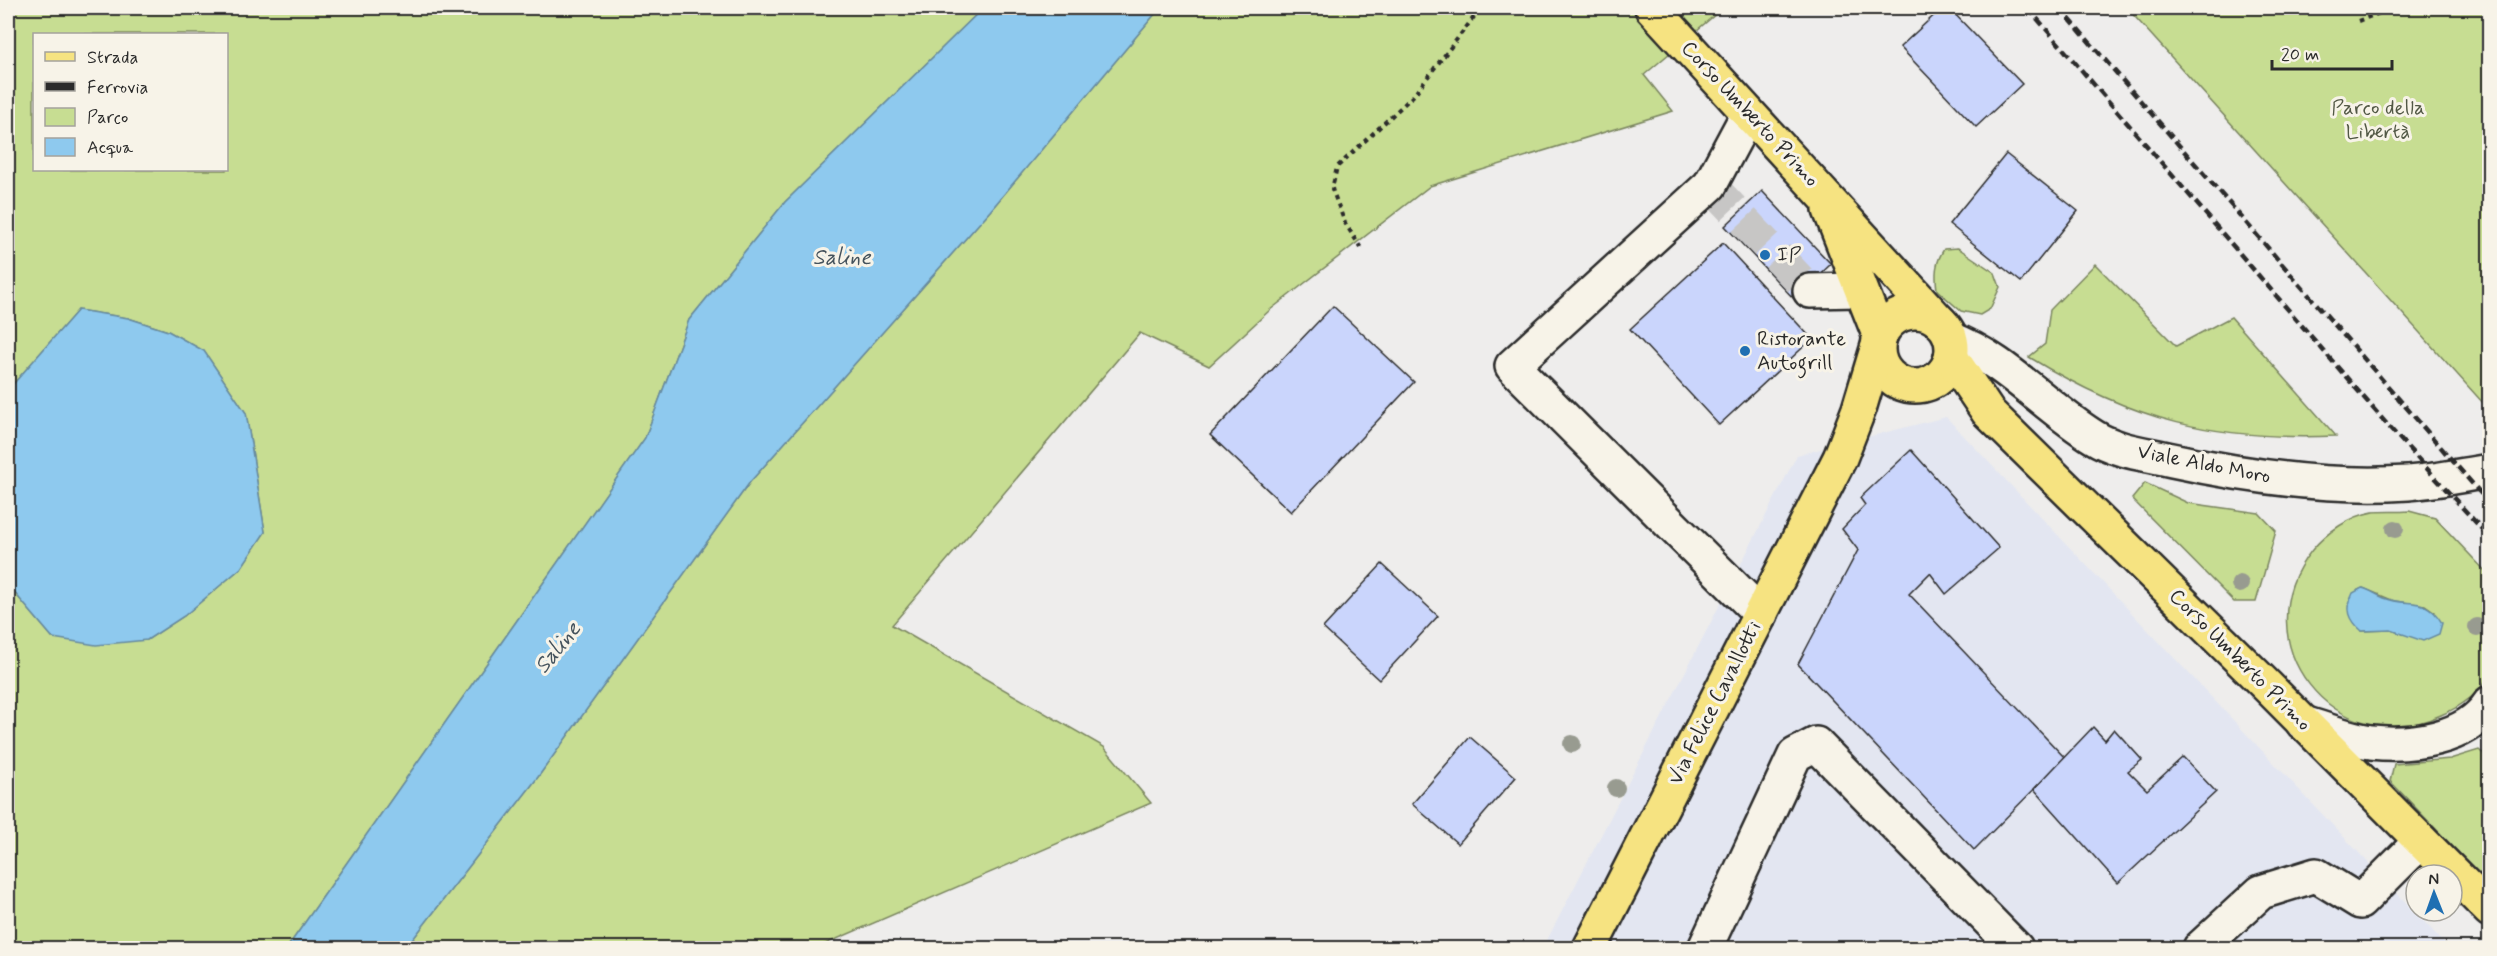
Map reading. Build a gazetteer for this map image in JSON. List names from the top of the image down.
{
  "streets": {
    "main road": ["Corso Umberto Primo", "Via Felice Cavallotti"],
    "street": ["Viale Aldo Moro"]
  },
  "crossings": [
    ["Corso Umberto Primo", "Viale Aldo Moro"],
    ["Corso Umberto Primo", "Via Felice Cavallotti"],
    ["Viale Aldo Moro", "Via Felice Cavallotti"]
  ],
  "water": ["Saline"],
  "parks": ["Parco della Libertà"],
  "places": ["IP", "Ristorante Autogrill"],
  "legend": [
    "Strada",
    "Ferrovia",
    "Parco",
    "Acqua"
  ],
  "scale_bar": "20 m",
  "north": "top"
}
